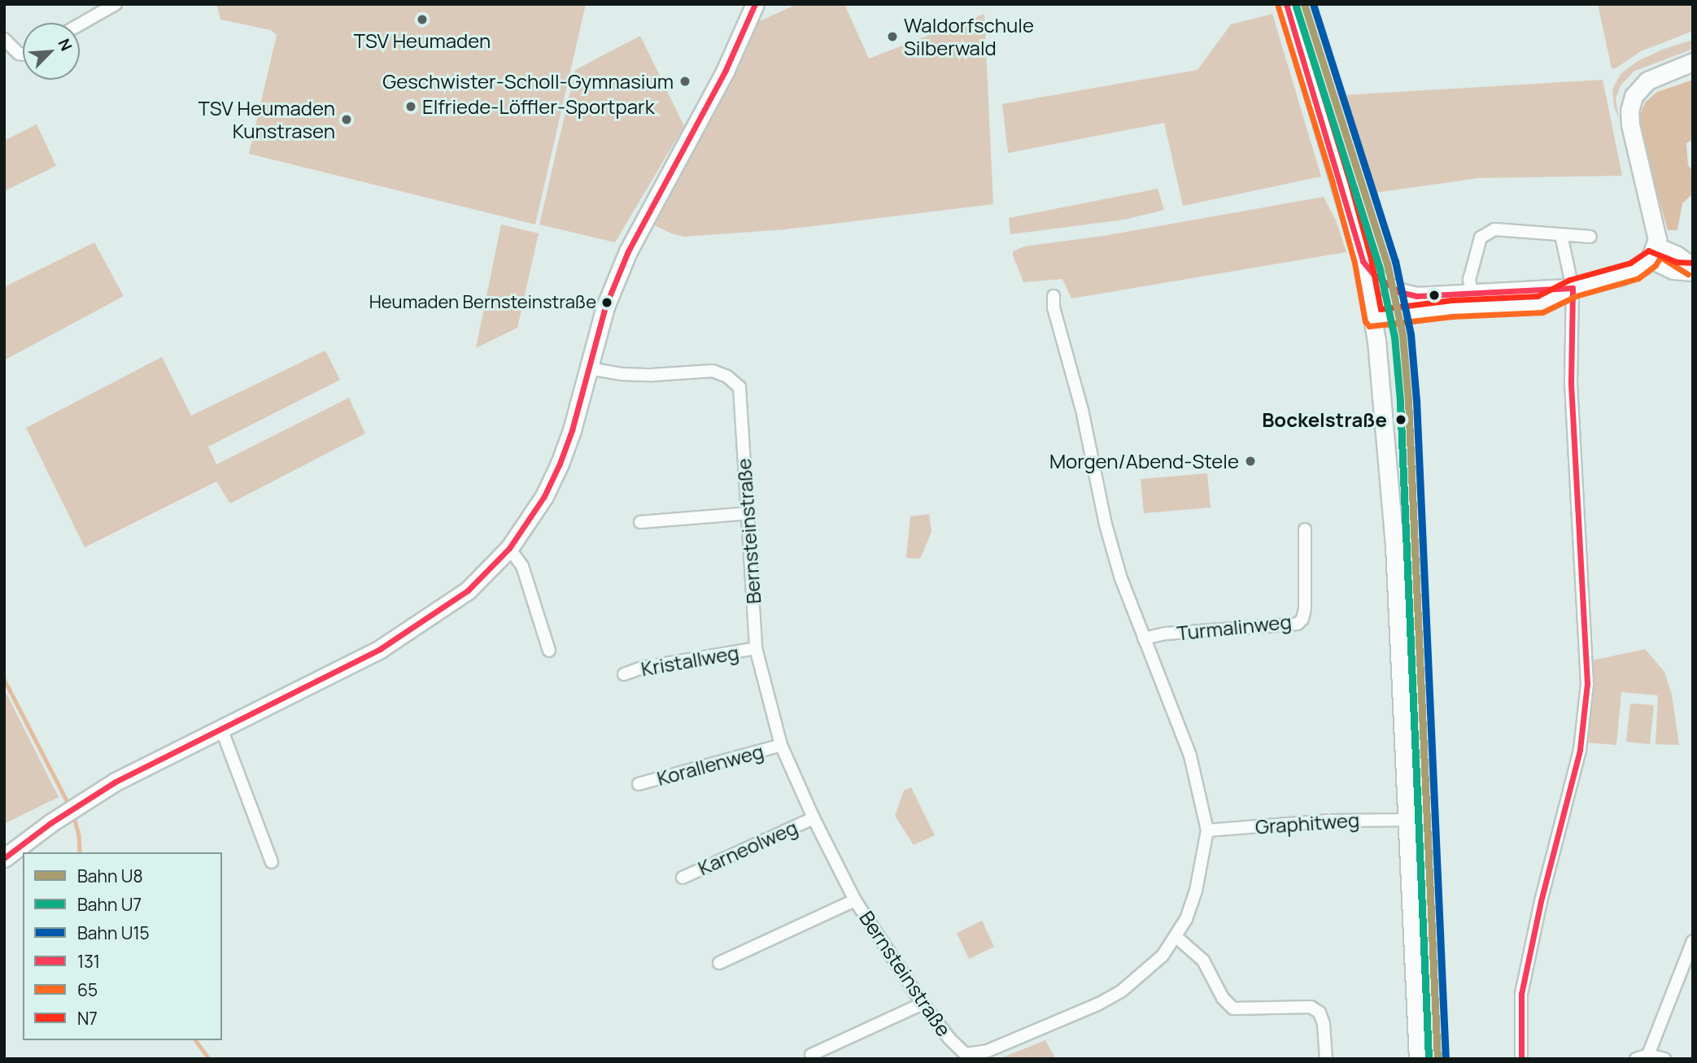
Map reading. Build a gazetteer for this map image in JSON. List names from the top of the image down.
{
  "streets": {
    "street": [
      "Bernsteinstraße",
      "Turmalinweg",
      "Kristallweg",
      "Korallenweg",
      "Graphitweg",
      "Karneolweg"
    ]
  },
  "crossings": [
    ["Bernsteinstraße", "Turmalinweg"],
    ["Bernsteinstraße", "Kristallweg"],
    ["Bernsteinstraße", "Korallenweg"],
    ["Bernsteinstraße", "Graphitweg"],
    ["Bernsteinstraße", "Karneolweg"]
  ],
  "places": [
    "TSV Heumaden",
    "Waldorfschule Silberwald",
    "Geschwister-Scholl-Gymnasium",
    "Elfriede-Löffler-Sportpark",
    "TSV Heumaden Kunstrasen",
    "Heumaden Bernsteinstraße",
    "Bockelstraße",
    "Morgen/Abend-Stele"
  ],
  "lines": [
    "rail line U8",
    "rail line U15",
    "transit line 131",
    "transit line N7",
    "rail line U7",
    "transit line 65"
  ],
  "legend": [
    "Bahn U8",
    "Bahn U7",
    "Bahn U15",
    "131",
    "65",
    "N7"
  ],
  "north": "top right"
}
